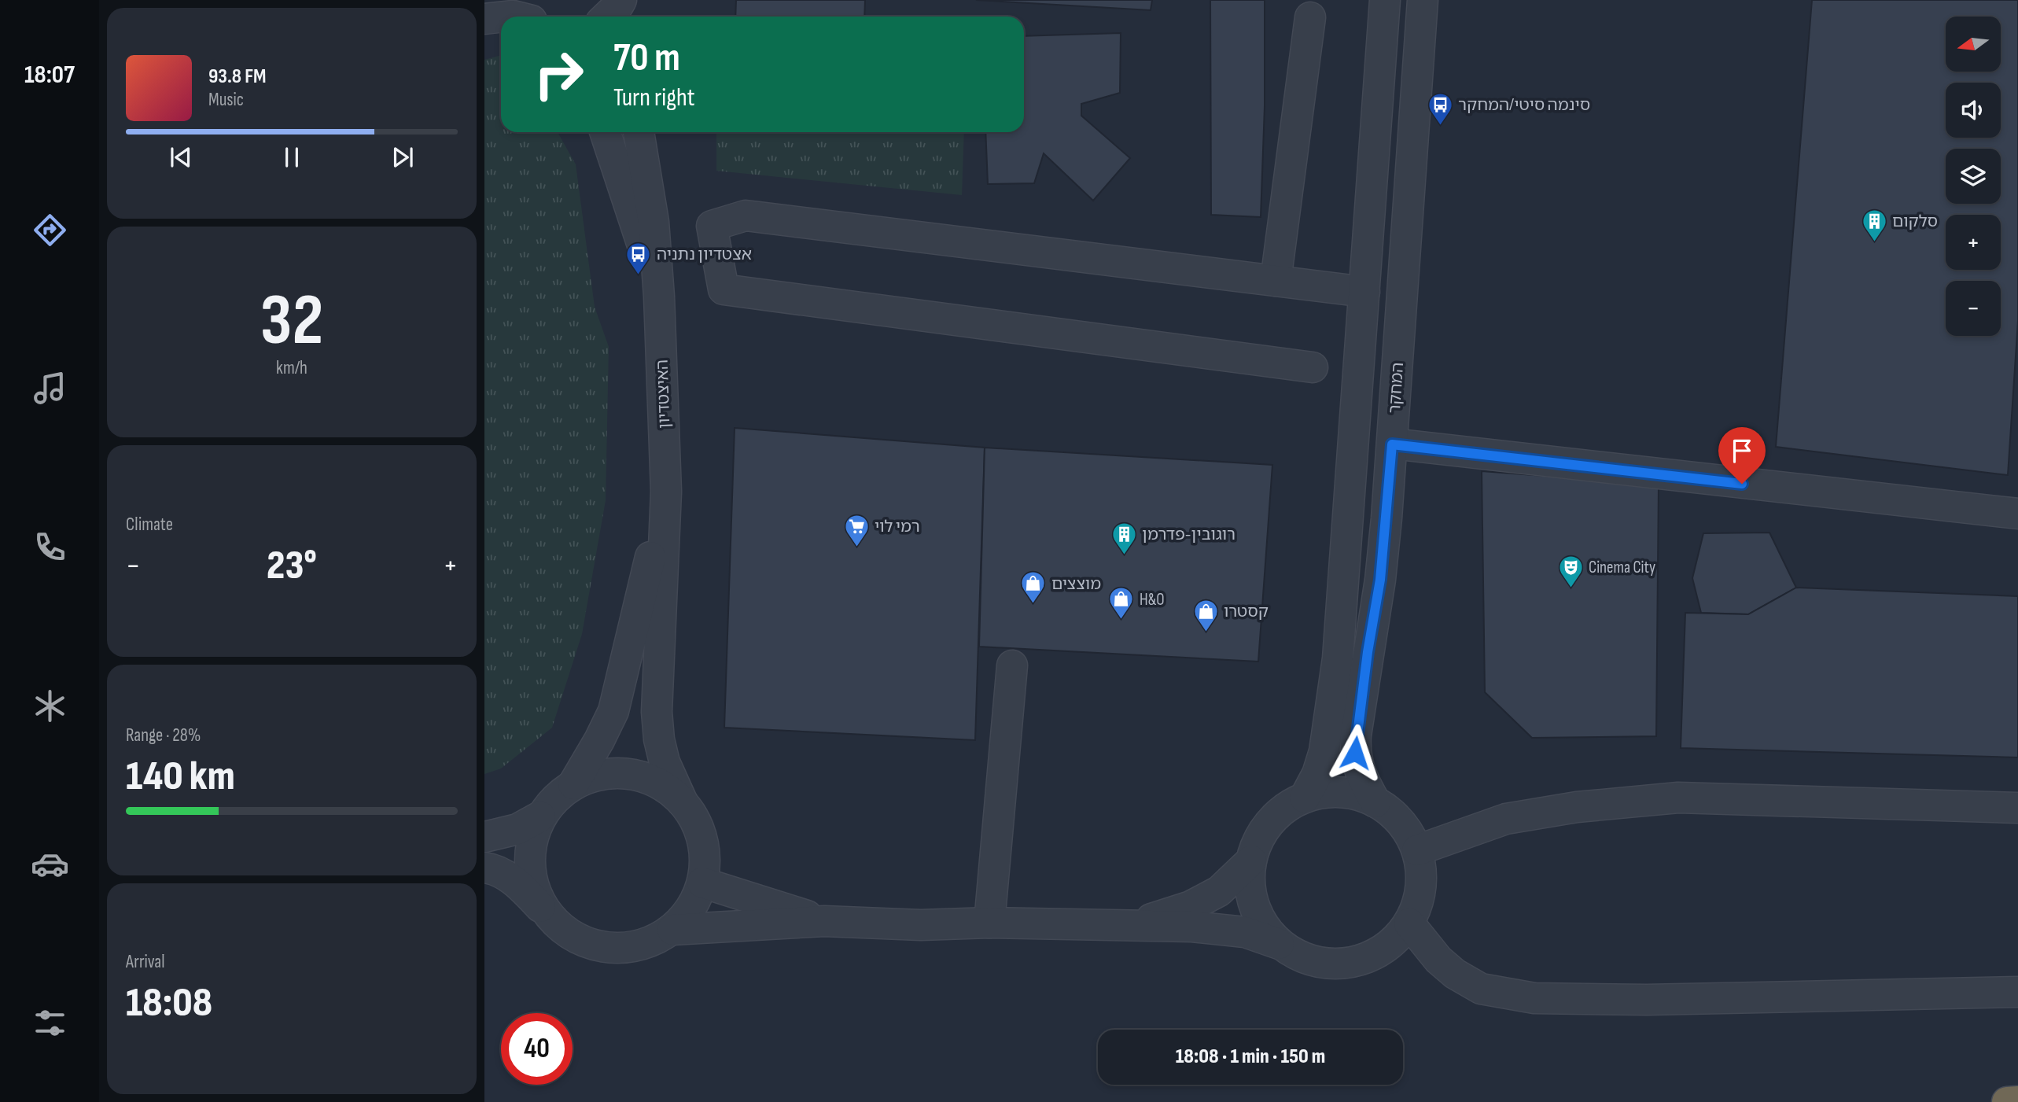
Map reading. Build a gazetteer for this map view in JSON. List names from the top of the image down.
{
  "streets": {
    "street": ["המחקר", "האיצטדיון"]
  },
  "places": {
    "bus stop": ["סינמה סיטי/המחקר", "אצטדיון נתניה"],
    "building": ["סלקום", "רוגובין-פדרמן"],
    "supermarket": ["רמי לוי"],
    "theatre": ["Cinema City"],
    "shop": ["מוצצים", "H&O", "קסטרו"]
  },
  "north": "left",
  "page": {
    "tabs": "18:07",
    "map_buttons": ["+", "−"],
    "turn": ["70 m", "Turn right"],
    "song": ["93.8 FM", "Music"],
    "tile": [
      ["32", "km/h"],
      "Climate",
      ["Range · 28%", "140 km"],
      ["Arrival", "18:08"]
    ],
    "heat": ["−", "23°", "+"],
    "limit": "40",
    "trip": "18:08 · 1 min · 150 m"
  }
}
